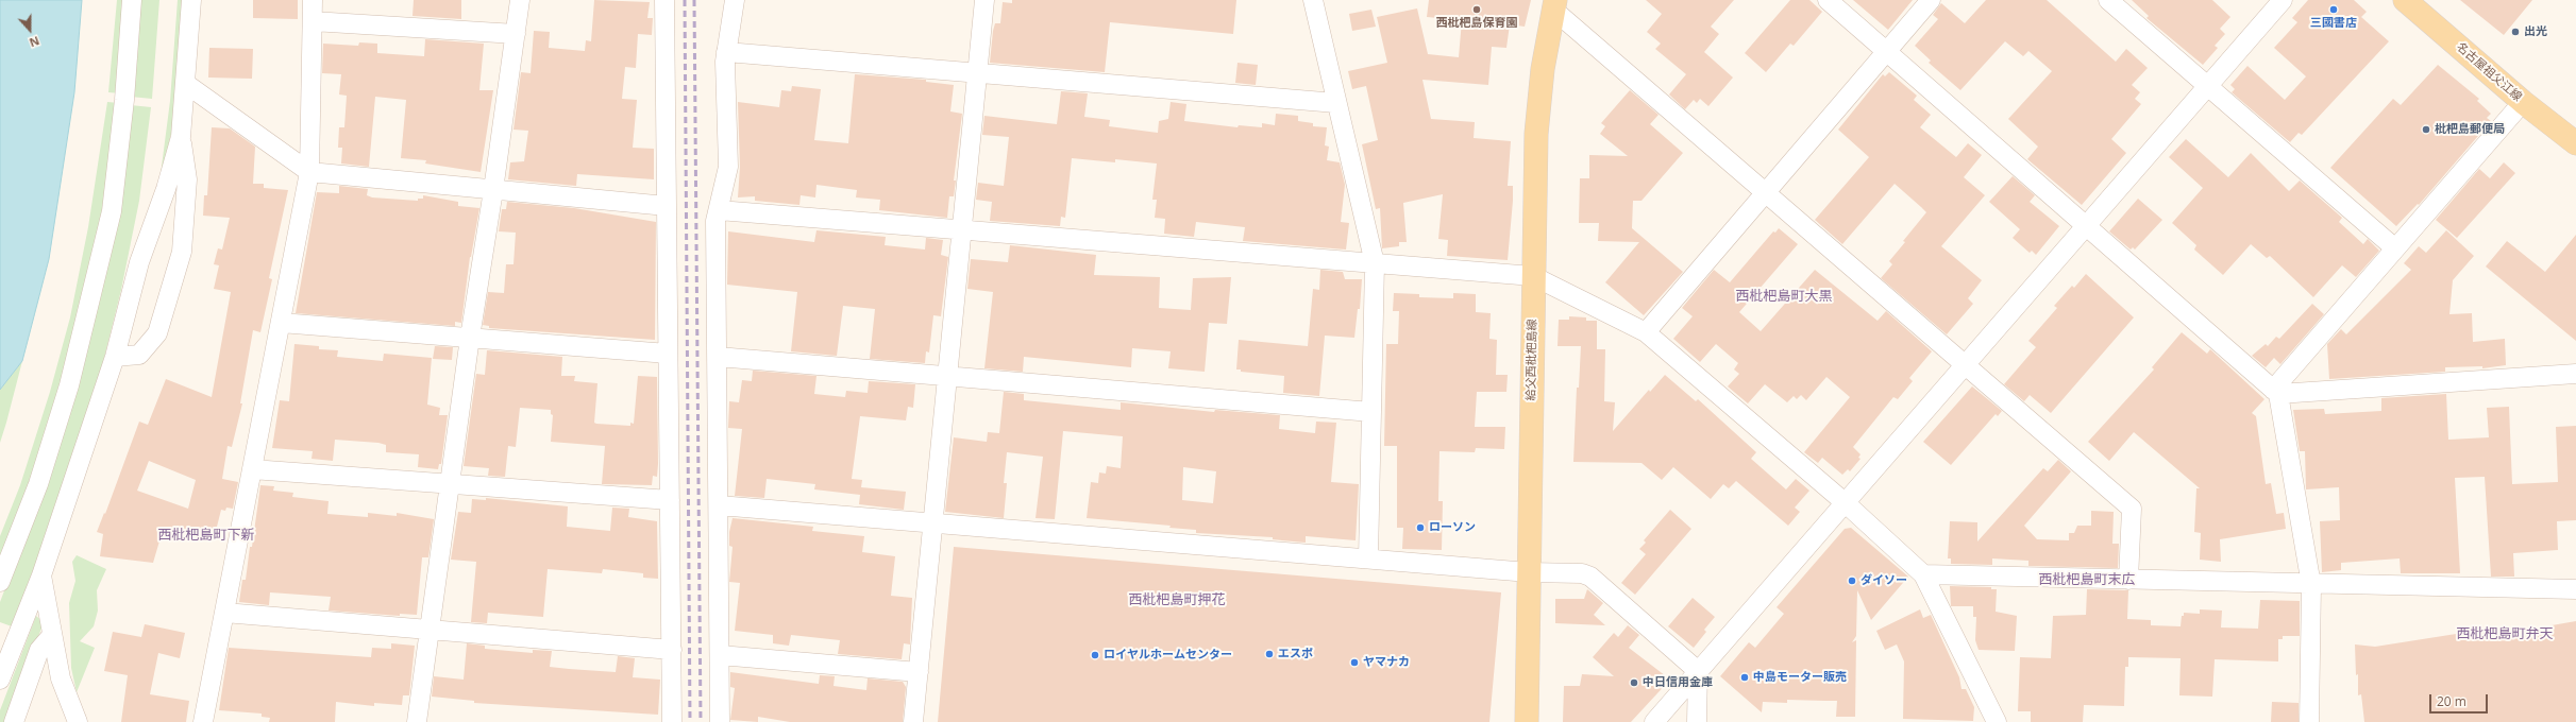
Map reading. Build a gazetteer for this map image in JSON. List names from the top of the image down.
{
  "streets": {
    "main road": ["名古屋祖父江線", "給父西枇杷島線"]
  },
  "districts": [
    "西枇杷島町大黒",
    "西枇杷島町下新",
    "西枇杷島町末広",
    "西枇杷島町押花",
    "西枇杷島町弁天"
  ],
  "places": [
    "西枇杷島保育園",
    "三國書店",
    "出光",
    "枇杷島郵便局",
    "ローソン",
    "ダイソー",
    "エスポ",
    "ロイヤルホームセンター",
    "ヤマナカ",
    "中島モーター販売",
    "中日信用金庫"
  ],
  "scale_bar": "20 m",
  "north": "bottom"
}
